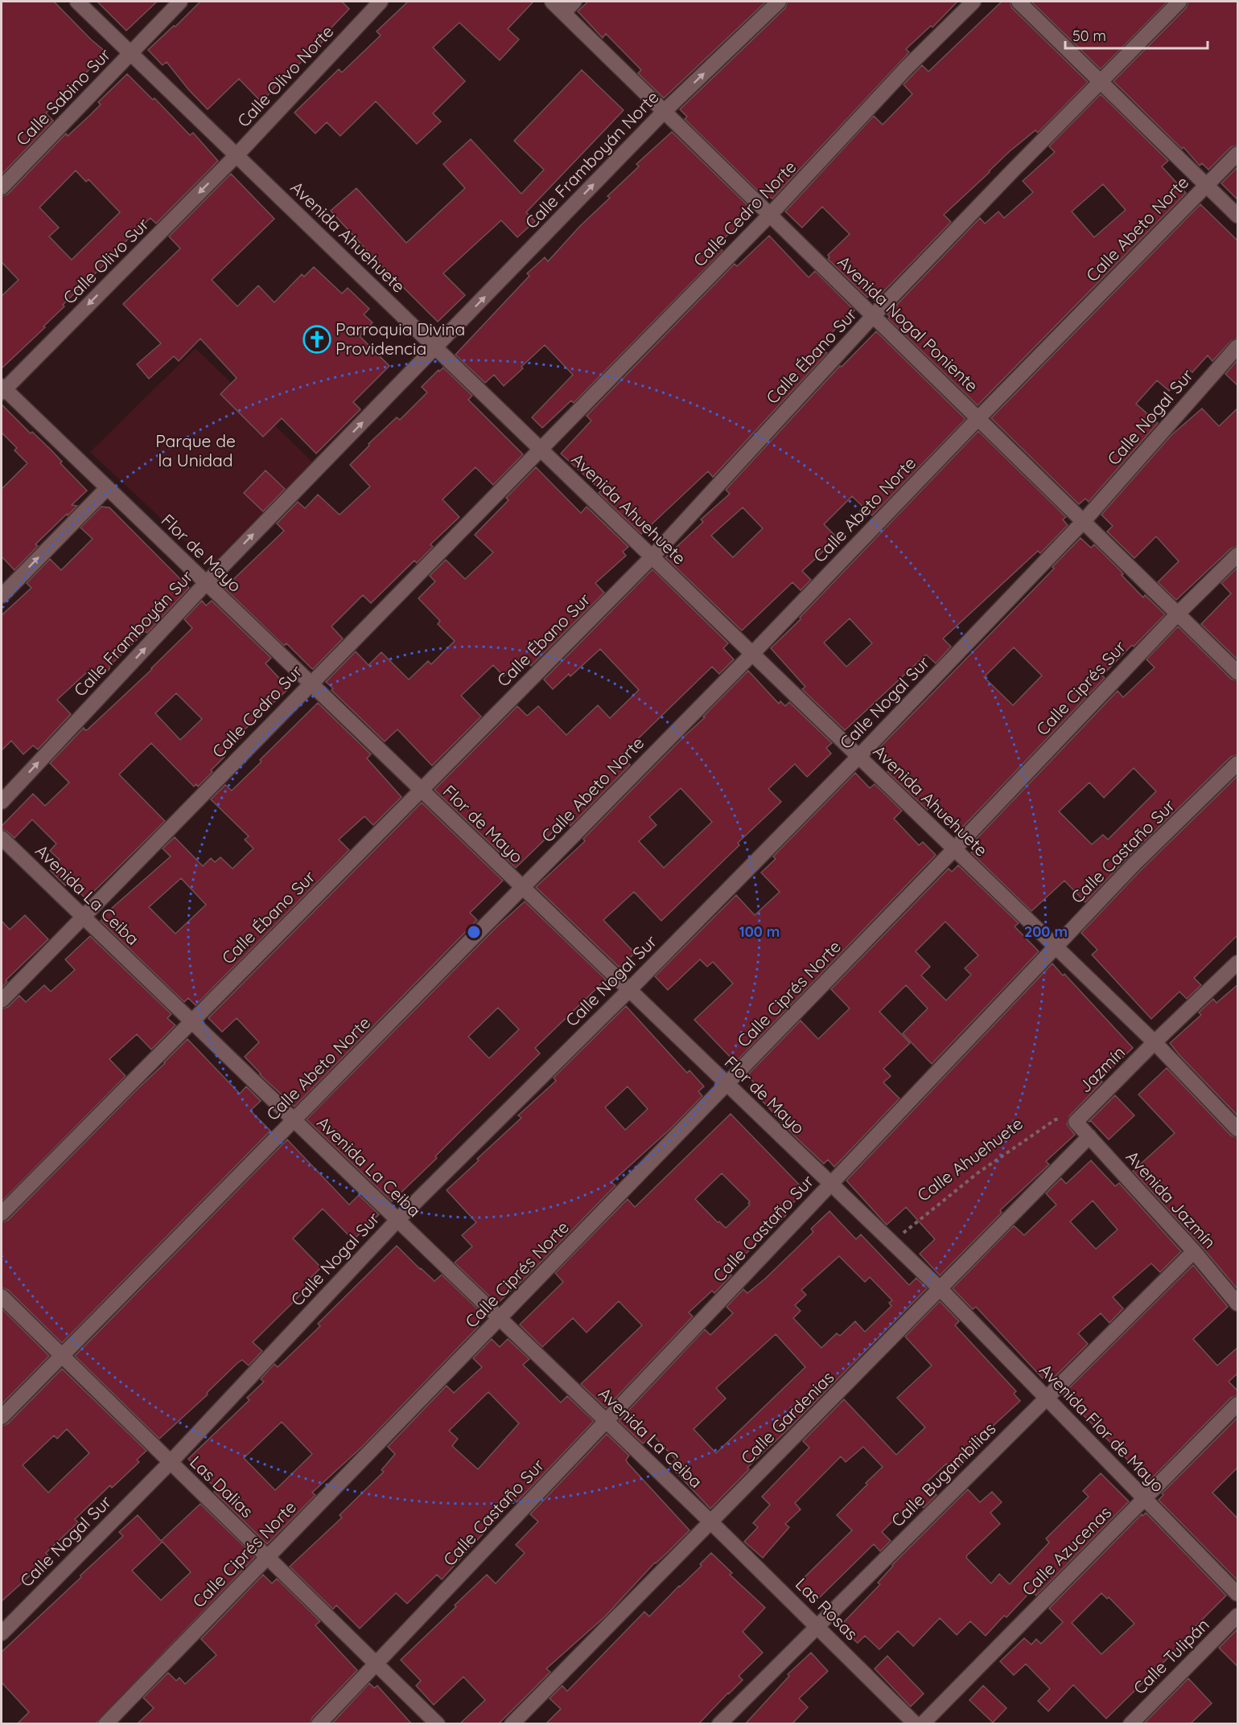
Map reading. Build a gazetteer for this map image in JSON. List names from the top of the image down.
{
  "streets": {
    "street": [
      "Calle Olivo Norte",
      "Calle Sabino Sur",
      "Calle Framboyán Norte",
      "Calle Cedro Norte",
      "Calle Abeto Norte",
      "Avenida Ahuehuete",
      "Calle Olivo Sur",
      "Avenida Nogal Poniente",
      "Calle Ébano Sur",
      "Calle Nogal Sur",
      "Flor de Mayo",
      "Calle Framboyán Sur",
      "Calle Ciprés Sur",
      "Calle Cedro Sur",
      "Calle Castaño Sur",
      "Avenida La Ceiba",
      "Calle Ciprés Norte",
      "Jazmín",
      "Avenida Jazmín",
      "Calle Gardenias",
      "Avenida Flor de Mayo",
      "Calle Bugambilias",
      "Las Dalias",
      "Calle Azucenas",
      "Las Rosas",
      "Calle Tulipán"
    ],
    "path": ["Calle Ahuehuete"]
  },
  "crossings": [
    ["Calle Olivo Norte", "Avenida Ahuehuete"],
    ["Calle Olivo Norte", "Calle Olivo Sur"],
    ["Calle Sabino Sur", "Avenida Ahuehuete"],
    ["Calle Framboyán Norte", "Avenida Ahuehuete"],
    ["Calle Framboyán Norte", "Avenida Nogal Poniente"],
    ["Calle Framboyán Norte", "Calle Framboyán Sur"],
    ["Calle Cedro Norte", "Avenida Ahuehuete"],
    ["Calle Cedro Norte", "Avenida Nogal Poniente"],
    ["Calle Cedro Norte", "Calle Cedro Sur"],
    ["Calle Abeto Norte", "Avenida Ahuehuete"],
    ["Calle Abeto Norte", "Avenida Nogal Poniente"],
    ["Calle Abeto Norte", "Flor de Mayo"],
    ["Calle Abeto Norte", "Avenida La Ceiba"],
    ["Calle Abeto Norte", "Las Dalias"],
    ["Avenida Ahuehuete", "Calle Olivo Sur"],
    ["Avenida Ahuehuete", "Calle Ébano Sur"],
    ["Avenida Ahuehuete", "Calle Nogal Sur"],
    ["Avenida Ahuehuete", "Calle Framboyán Sur"],
    ["Avenida Ahuehuete", "Calle Ciprés Sur"],
    ["Avenida Ahuehuete", "Calle Cedro Sur"],
    ["Avenida Ahuehuete", "Calle Castaño Sur"],
    ["Avenida Ahuehuete", "Calle Ciprés Norte"],
    ["Avenida Ahuehuete", "Jazmín"],
    ["Calle Olivo Sur", "Flor de Mayo"],
    ["Avenida Nogal Poniente", "Calle Ébano Sur"],
    ["Avenida Nogal Poniente", "Calle Nogal Sur"],
    ["Avenida Nogal Poniente", "Calle Ciprés Sur"],
    ["Calle Ébano Sur", "Flor de Mayo"],
    ["Calle Ébano Sur", "Avenida La Ceiba"],
    ["Calle Nogal Sur", "Flor de Mayo"],
    ["Calle Nogal Sur", "Avenida La Ceiba"],
    ["Calle Nogal Sur", "Las Dalias"],
    ["Flor de Mayo", "Calle Framboyán Sur"],
    ["Flor de Mayo", "Calle Cedro Sur"],
    ["Flor de Mayo", "Calle Castaño Sur"],
    ["Flor de Mayo", "Calle Ciprés Norte"],
    ["Flor de Mayo", "Calle Ahuehuete"],
    ["Flor de Mayo", "Calle Gardenias"],
    ["Flor de Mayo", "Avenida Flor de Mayo"],
    ["Calle Ciprés Sur", "Calle Ciprés Norte"],
    ["Calle Cedro Sur", "Avenida La Ceiba"],
    ["Calle Castaño Sur", "Avenida La Ceiba"],
    ["Calle Castaño Sur", "Las Dalias"],
    ["Avenida La Ceiba", "Calle Ciprés Norte"],
    ["Avenida La Ceiba", "Calle Gardenias"],
    ["Avenida La Ceiba", "Las Rosas"],
    ["Calle Ciprés Norte", "Las Dalias"],
    ["Jazmín", "Calle Ahuehuete"],
    ["Jazmín", "Avenida Jazmín"],
    ["Calle Ahuehuete", "Avenida Jazmín"],
    ["Avenida Jazmín", "Calle Gardenias"],
    ["Avenida Jazmín", "Calle Bugambilias"],
    ["Calle Gardenias", "Avenida Flor de Mayo"],
    ["Calle Gardenias", "Las Rosas"],
    ["Avenida Flor de Mayo", "Calle Bugambilias"],
    ["Avenida Flor de Mayo", "Calle Azucenas"],
    ["Calle Bugambilias", "Las Rosas"]
  ],
  "one_way": ["Calle Framboyán Norte", "Calle Olivo Sur", "Calle Framboyán Sur"],
  "parks": ["Parque de la Unidad"],
  "places": {
    "church": ["Parroquia Divina Providencia"]
  },
  "scale_bar": "50 m",
  "rings": ["100 m", "200 m"]
}
